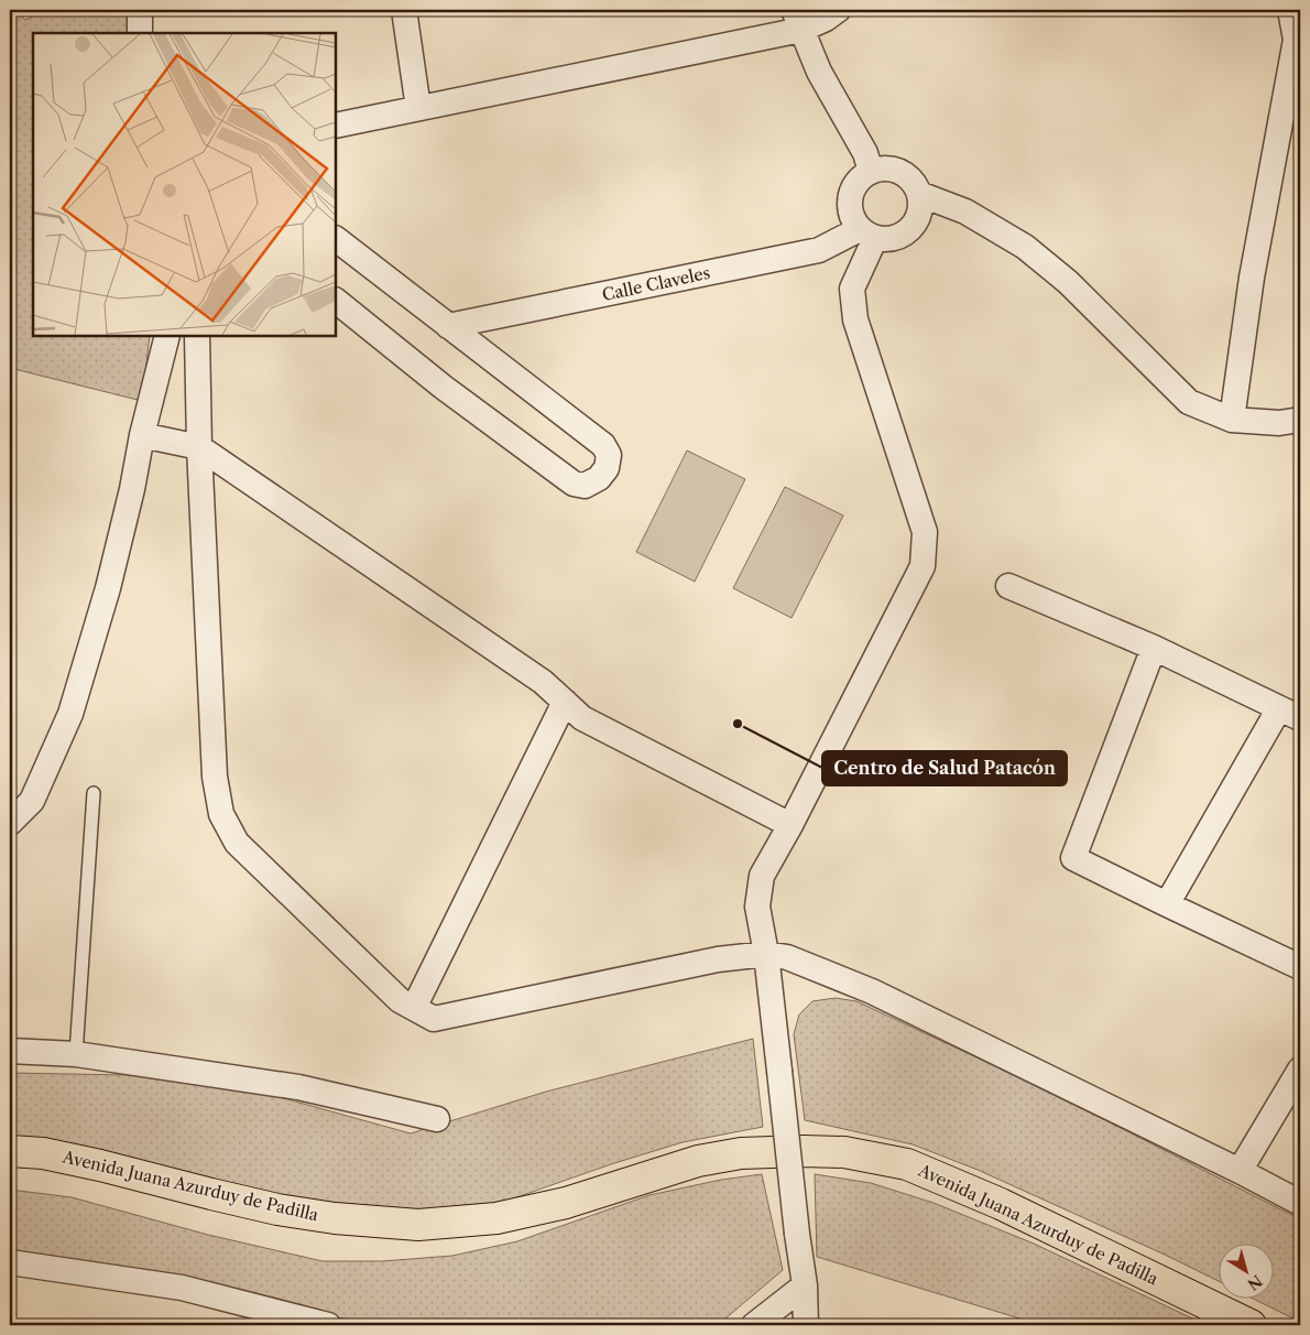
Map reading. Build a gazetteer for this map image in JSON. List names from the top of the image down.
{
  "streets": {
    "main road": ["Avenida Juana Azurduy de Padilla"],
    "street": ["Calle Claveles"]
  },
  "places": ["Centro de Salud Patacón"],
  "north": "bottom right"
}
